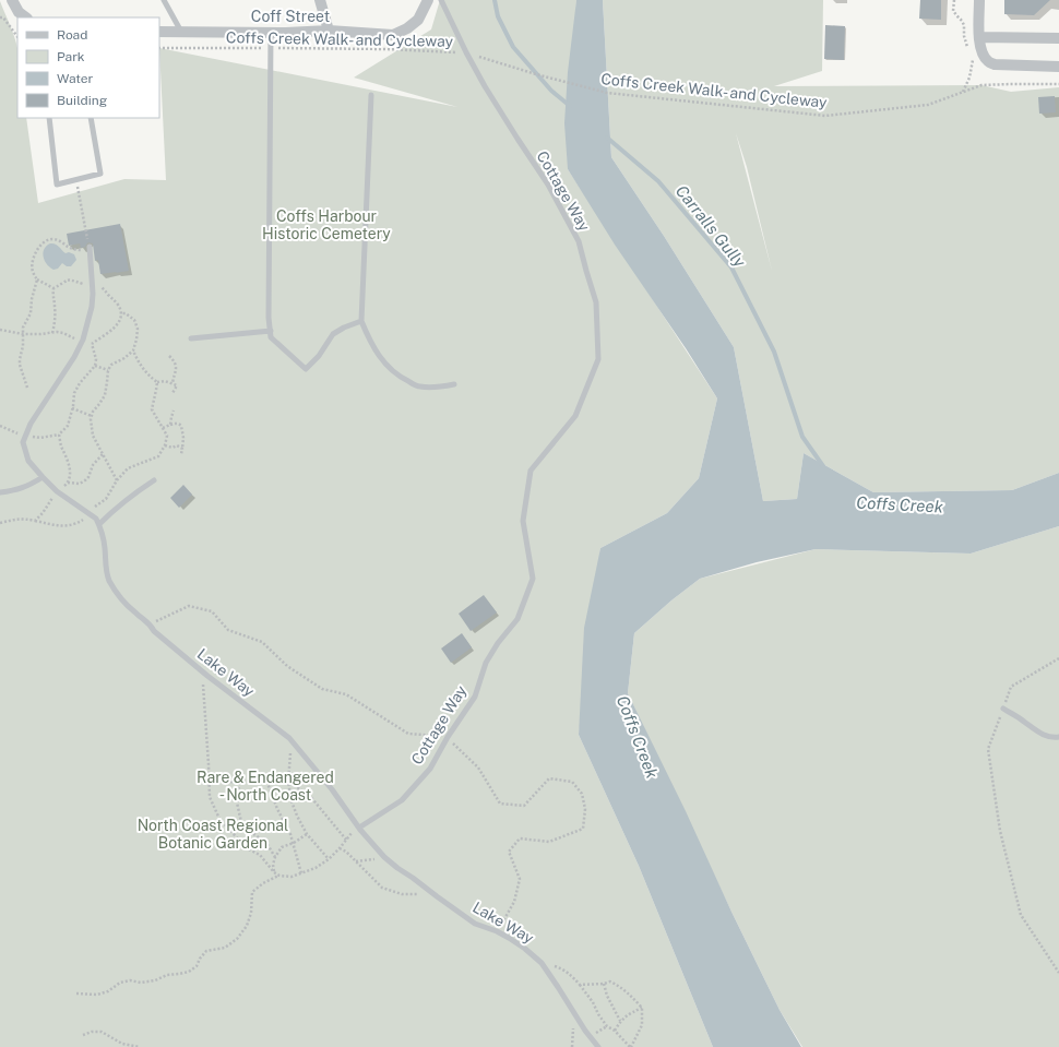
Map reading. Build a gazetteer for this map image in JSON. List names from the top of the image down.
{
  "streets": {
    "street": ["Coff Street"],
    "lane": ["Cottage Way", "Lake Way"],
    "path": ["Coffs Creek Walk- and Cycleway"]
  },
  "crossings": [
    ["Coffs Creek Walk- and Cycleway", "Cottage Way"],
    ["Cottage Way", "Lake Way"]
  ],
  "water": ["Carralls Gully", "Coffs Creek"],
  "parks": ["Coffs Harbour Historic Cemetery", "Rare & Endangered - North Coast", "North Coast Regional Botanic Garden"],
  "legend": [
    "Road",
    "Park",
    "Water",
    "Building"
  ]
}
